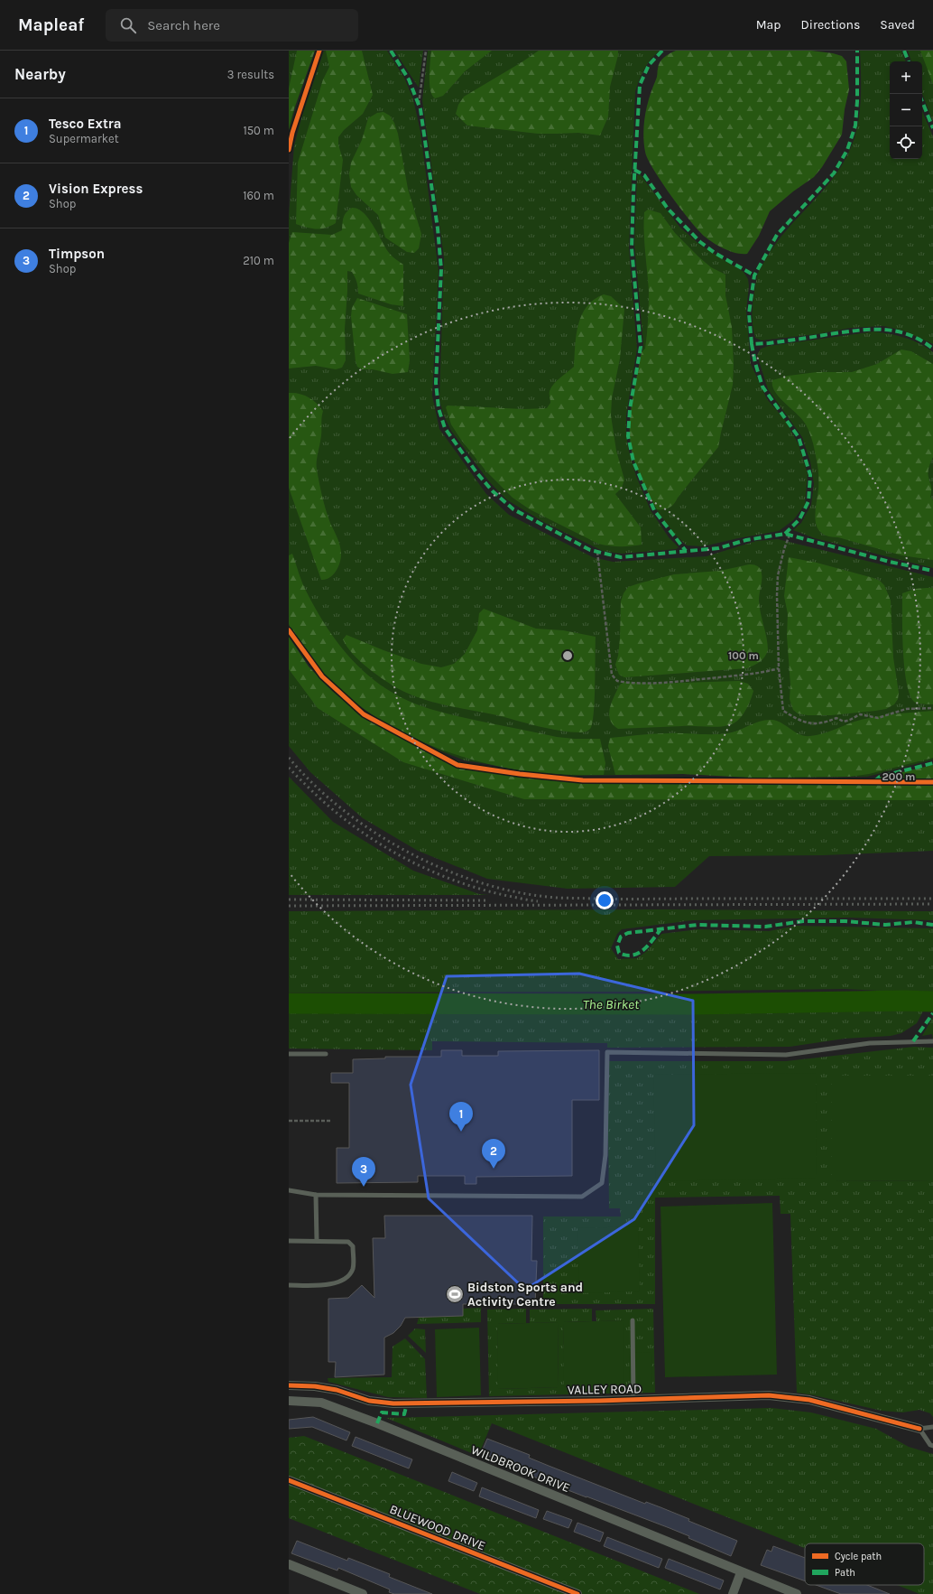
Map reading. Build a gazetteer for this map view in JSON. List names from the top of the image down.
{
  "streets": {
    "street": ["VALLEY ROAD", "WILDBROOK DRIVE", "BLUEWOOD DRIVE"]
  },
  "water": ["The Birket"],
  "places": {
    "sports": ["Bidston Sports and Activity Centre"]
  },
  "legend": ["Cycle path", "Path"],
  "page": {
    "header": "Mapleaf",
    "search": "Search here",
    "nav": ["Map", "Directions", "Saved"],
    "heading": ["Nearby", "3 results"],
    "map_buttons": ["+", "−"],
    "list": [
      {
        "mark": "1",
        "name": "Tesco Extra",
        "note": "Supermarket",
        "value": "150 m"
      },
      {
        "mark": "2",
        "name": "Vision Express",
        "note": "Shop",
        "value": "160 m"
      },
      {
        "mark": "3",
        "name": "Timpson",
        "note": "Shop",
        "value": "210 m"
      }
    ],
    "pins": ["1", "2", "3"]
  },
  "rings": ["100 m", "200 m"]
}
